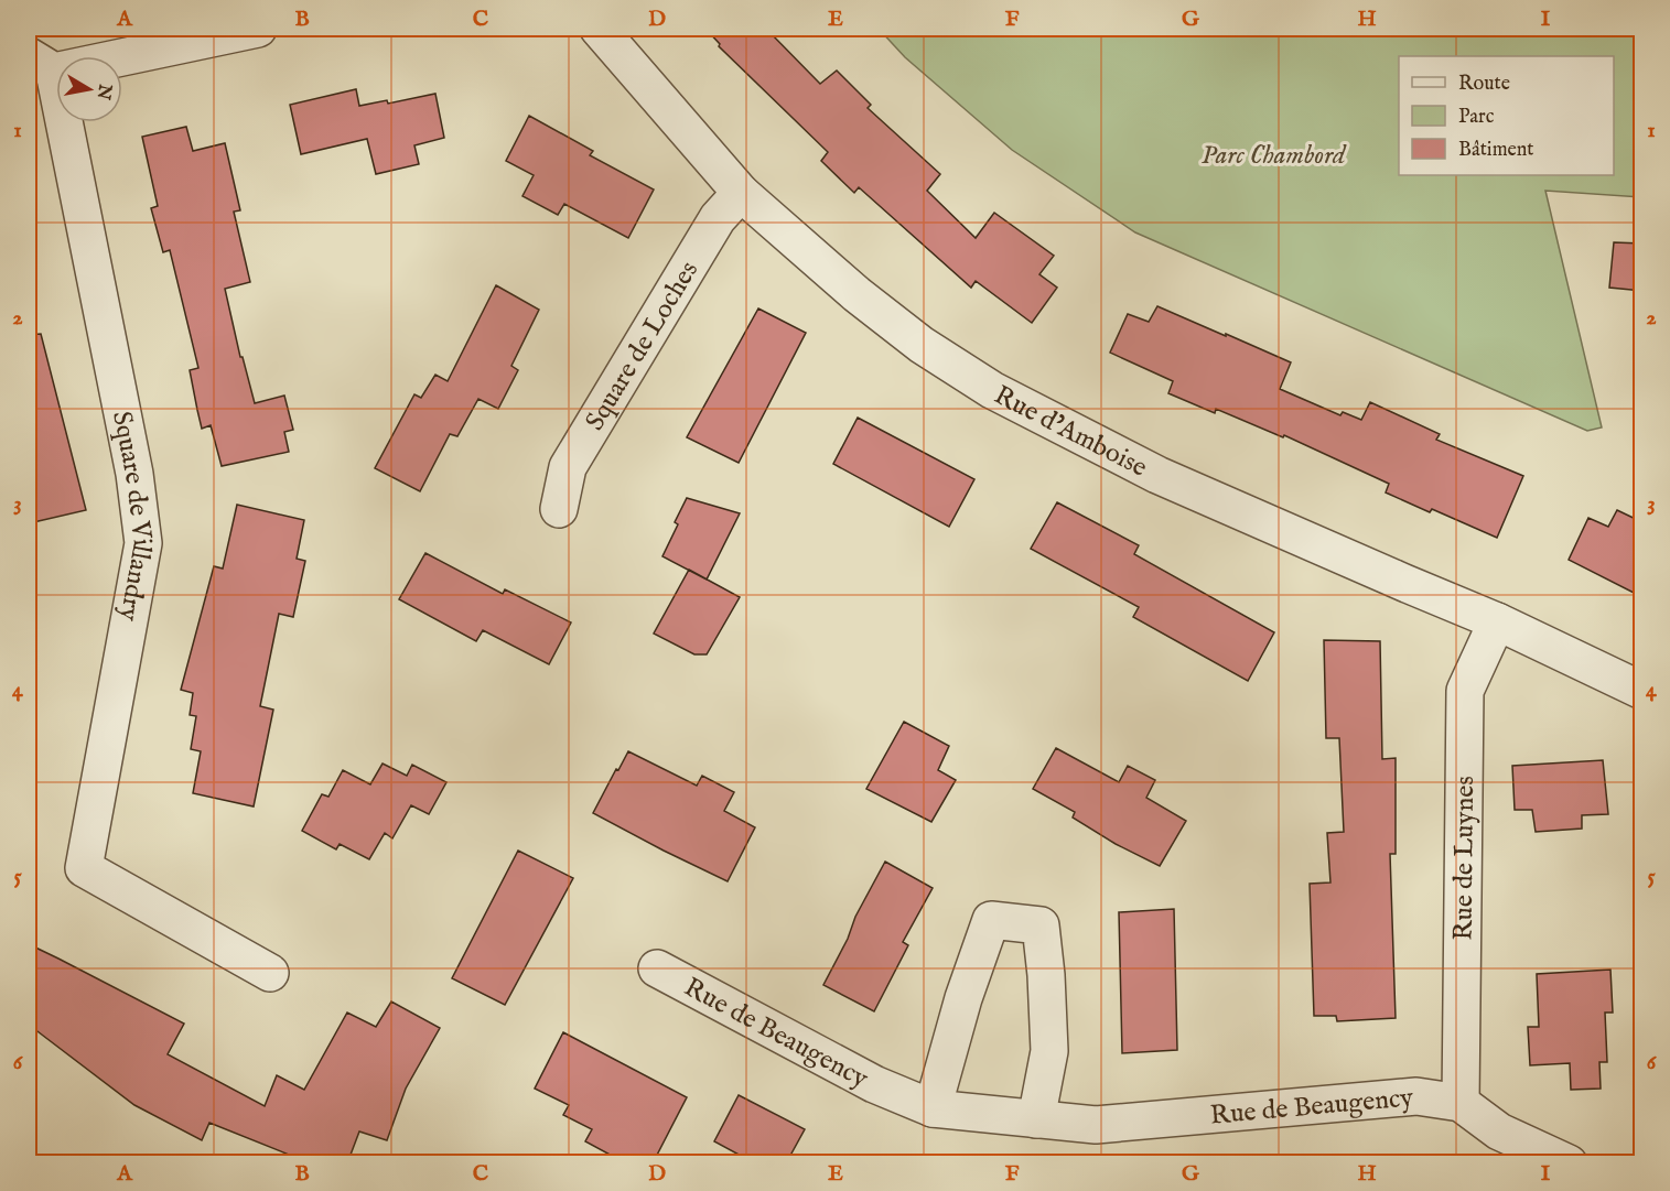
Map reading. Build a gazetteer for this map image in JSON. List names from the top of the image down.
{
  "streets": {
    "street": [
      "Square de Loches",
      "Rue d’Amboise",
      "Square de Villandry",
      "Rue de Luynes",
      "Rue de Beaugency"
    ]
  },
  "crossings": [
    ["Square de Loches", "Rue d’Amboise"],
    ["Rue d’Amboise", "Rue de Luynes"],
    ["Rue de Luynes", "Rue de Beaugency"]
  ],
  "parks": ["Parc Chambord"],
  "legend": ["Route", "Parc", "Bâtiment"],
  "north": "right",
  "grid": {
    "columns": [
      "A",
      "B",
      "C",
      "D",
      "E",
      "F",
      "G",
      "H",
      "I"
    ],
    "rows": [
      "1",
      "2",
      "3",
      "4",
      "5",
      "6"
    ]
  }
}
